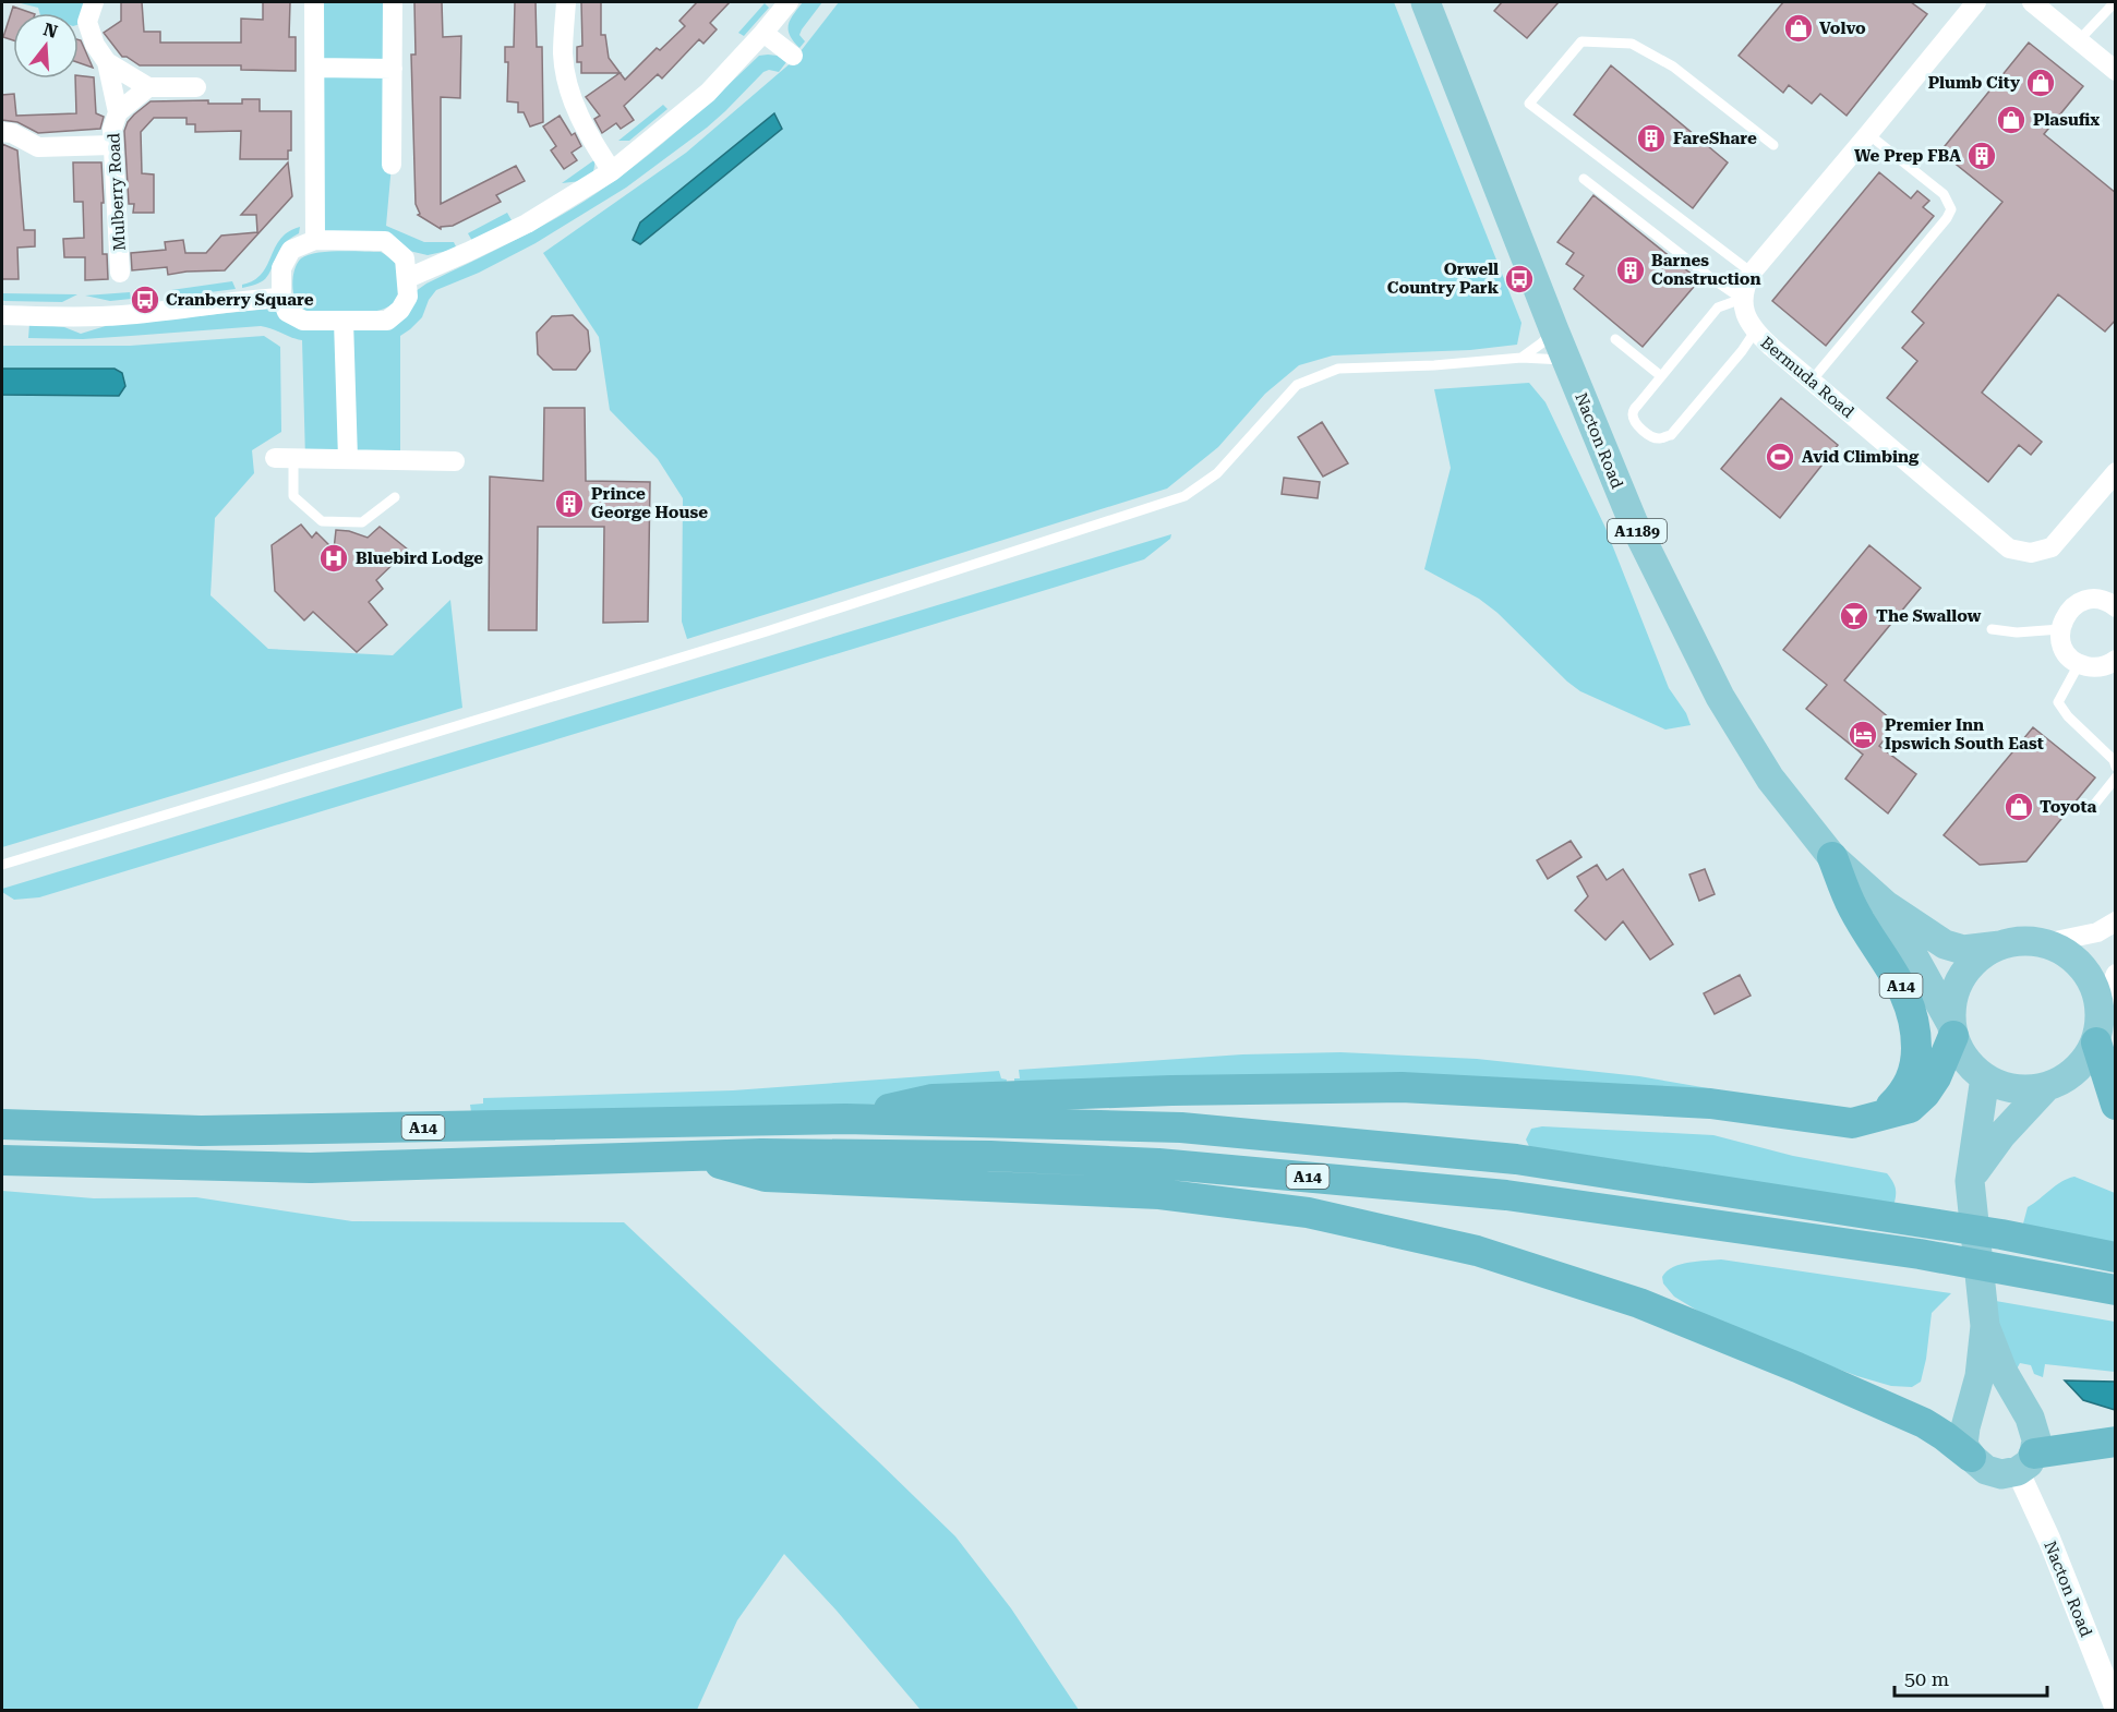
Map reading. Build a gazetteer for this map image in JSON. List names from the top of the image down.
{
  "streets": {
    "highway": ["A14"],
    "main road": ["Nacton Road", "A1189"],
    "street": ["Mulberry Road", "Bermuda Road"]
  },
  "crossings": [
    ["Nacton Road", "A14"]
  ],
  "places": {
    "shop": [
      "Volvo",
      "Plumb City",
      "Plasufix",
      "Toyota"
    ],
    "building": [
      "FareShare",
      "We Prep FBA",
      "Barnes Construction",
      "Prince George House"
    ],
    "bus stop": ["Orwell Country Park", "Cranberry Square"],
    "sports": ["Avid Climbing"],
    "hospital": ["Bluebird Lodge"],
    "bar": ["The Swallow"],
    "hotel": ["Premier Inn Ipswich South East"]
  },
  "scale_bar": "50 m",
  "north": "top"
}
